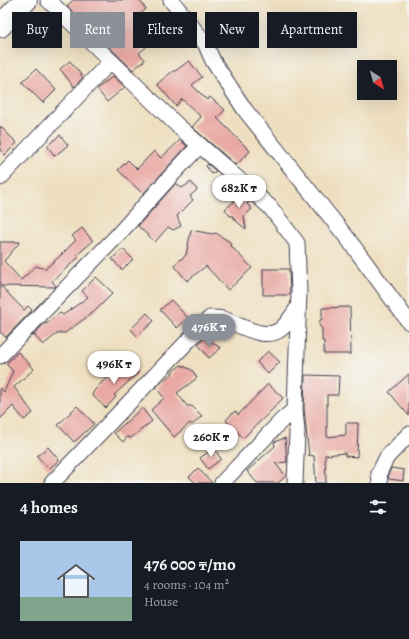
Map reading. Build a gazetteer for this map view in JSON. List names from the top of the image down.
{
  "north": "bottom right",
  "page": {
    "chip": [
      "Buy",
      "Rent",
      "Filters",
      "New",
      "Apartment"
    ],
    "price": [
      "682K ₸",
      "476K ₸",
      "496K ₸",
      "260K ₸"
    ],
    "heading": "4 homes",
    "list": [
      {
        "name": "476 000 ₸/mo",
        "note": "4 rooms · 104 m² · House"
      }
    ]
  }
}
